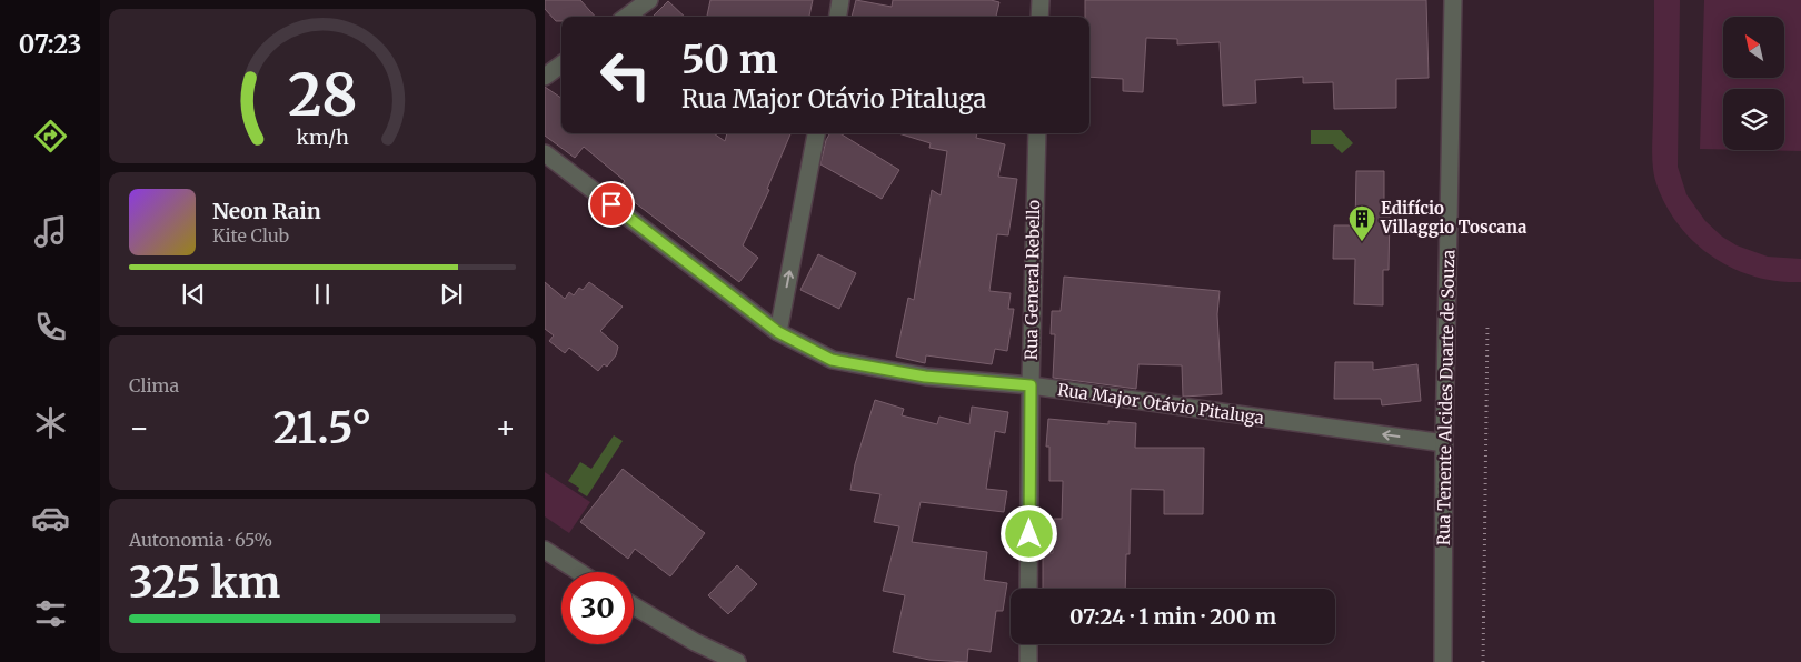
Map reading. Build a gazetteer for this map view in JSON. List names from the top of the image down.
{
  "streets": {
    "street": ["Rua General Rebello", "Rua Tenente Alcides Duarte de Souza", "Rua Major Otávio Pitaluga"]
  },
  "crossings": [
    ["Rua General Rebello", "Rua Major Otávio Pitaluga"],
    ["Rua Tenente Alcides Duarte de Souza", "Rua Major Otávio Pitaluga"]
  ],
  "one_way": ["Rua Major Otávio Pitaluga"],
  "places": {
    "building": ["Edifício Villaggio Toscana"]
  },
  "north": "top left",
  "page": {
    "tabs": "07:23",
    "turn": ["50 m", "Rua Major Otávio Pitaluga"],
    "song": ["Neon Rain", "Kite Club"],
    "tile": [
      "Clima",
      ["Autonomia · 65%", "325 km"]
    ],
    "heat": ["−", "21.5°", "+"],
    "limit": "30",
    "trip": "07:24 · 1 min · 200 m",
    "gauge": ["28", "km/h"]
  }
}
